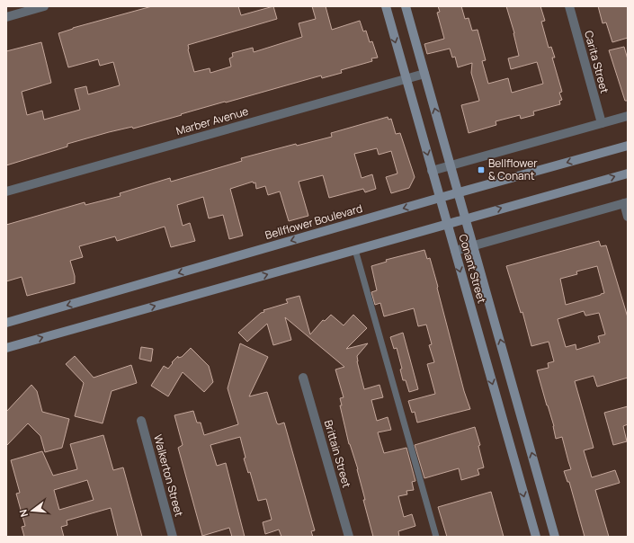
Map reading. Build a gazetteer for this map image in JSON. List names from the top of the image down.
{
  "streets": {
    "main road": ["Bellflower Boulevard", "Conant Street"],
    "street": [
      "Carita Street",
      "Marber Avenue",
      "Brittain Street",
      "Walkerton Street"
    ]
  },
  "crossings": [
    ["Marber Avenue", "Conant Street"],
    ["Bellflower Boulevard", "Conant Street"]
  ],
  "places": {
    "transit": ["Bellflower & Conant"]
  },
  "north": "left"
}
